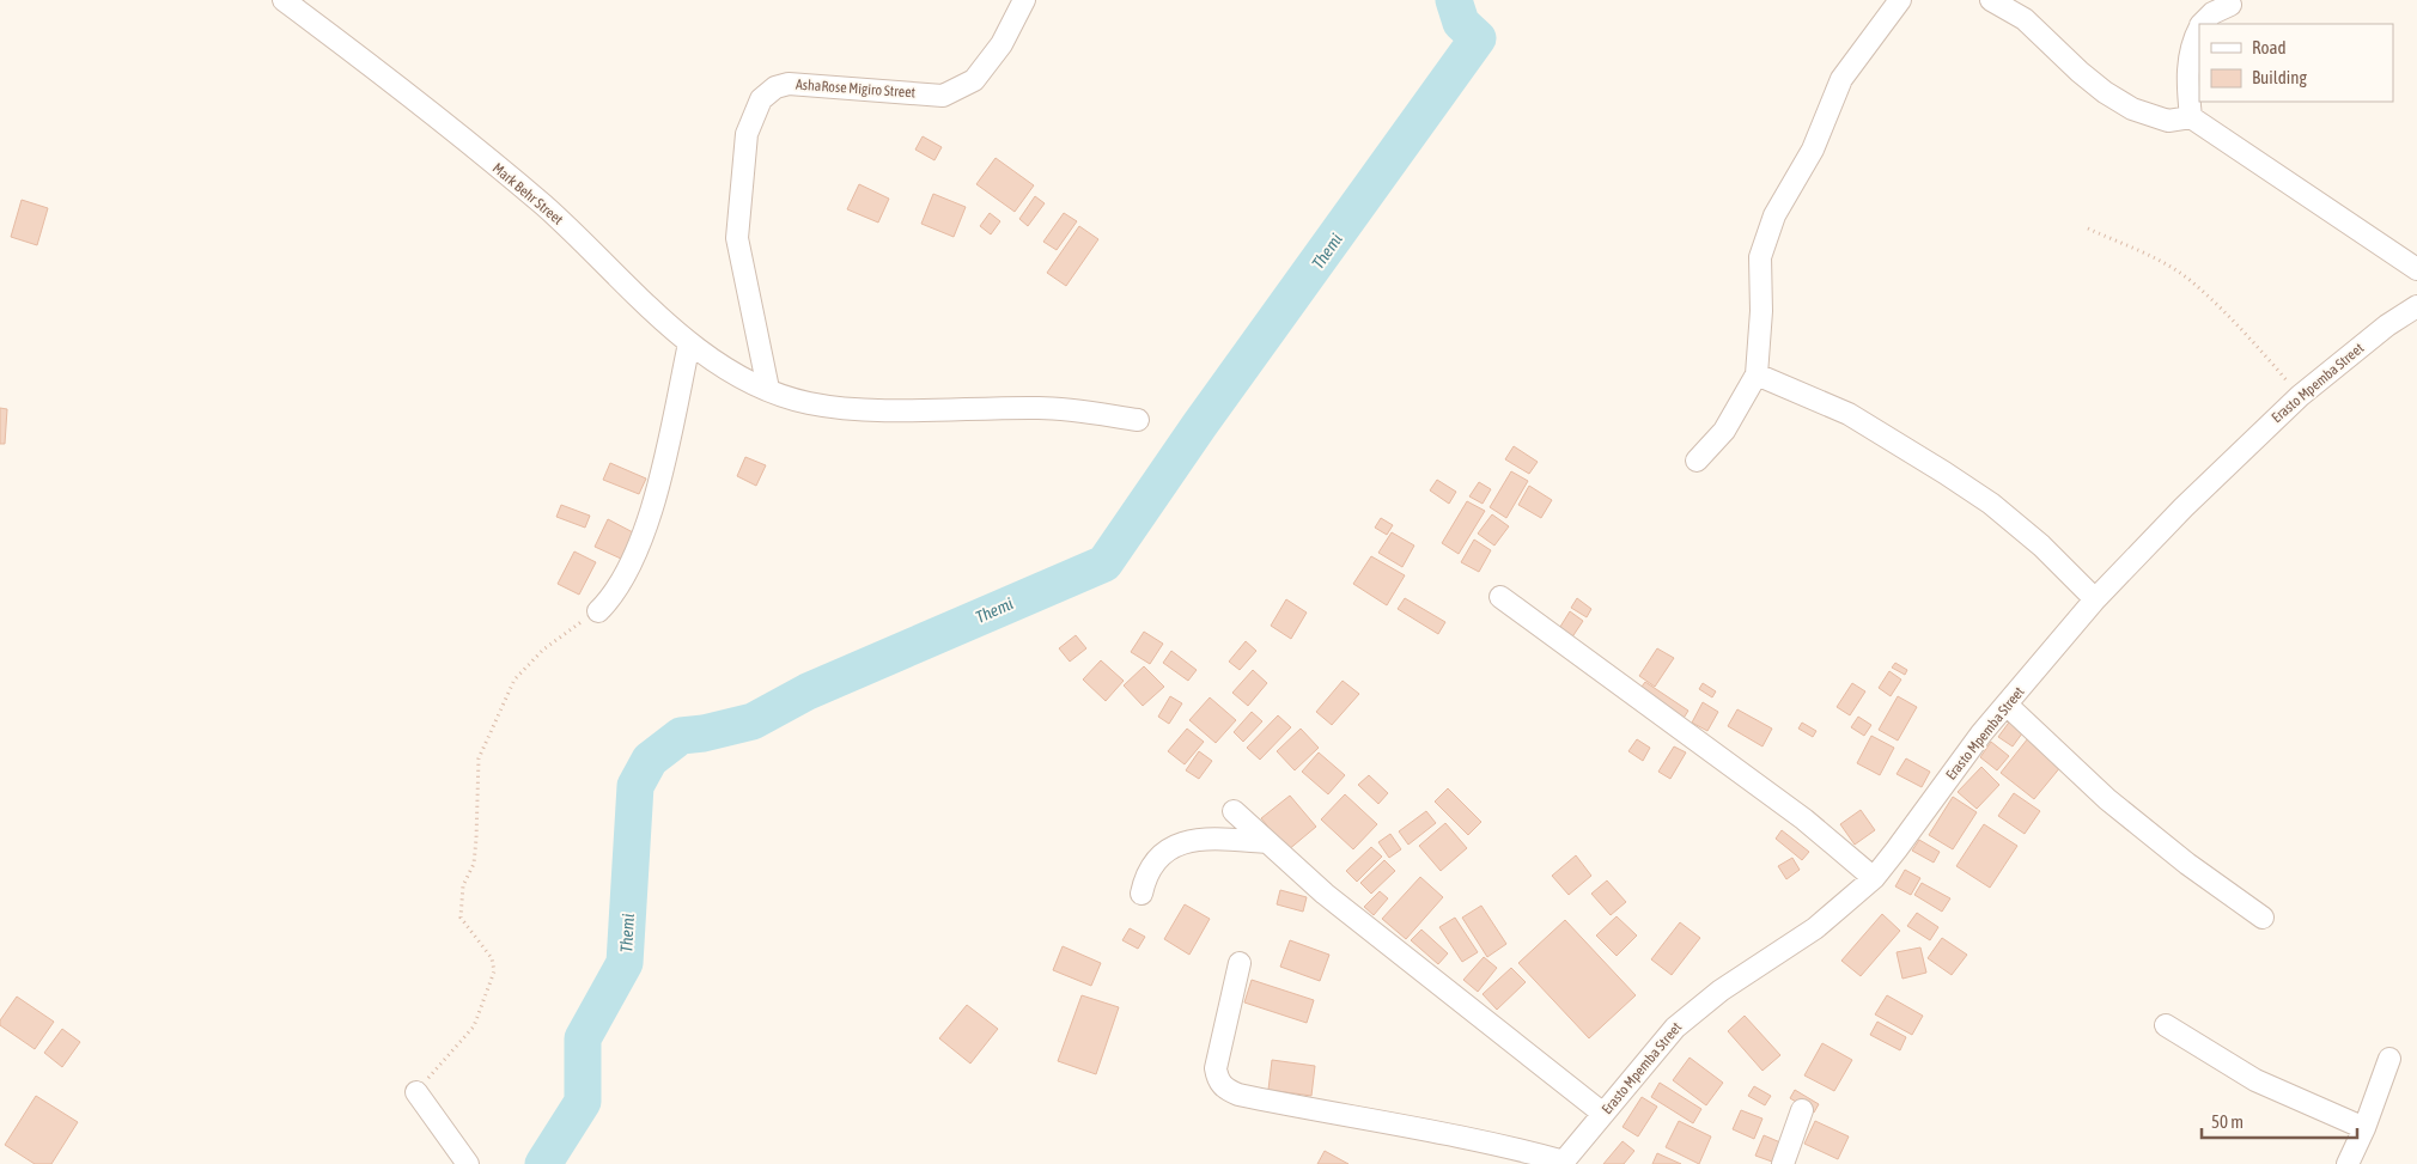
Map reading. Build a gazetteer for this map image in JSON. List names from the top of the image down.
{
  "streets": {
    "street": ["AshaRose Migiro Street", "Mark Behr Street", "Erasto Mpemba Street"]
  },
  "crossings": [
    ["AshaRose Migiro Street", "Mark Behr Street"]
  ],
  "water": ["Themi"],
  "legend": ["Road", "Building"],
  "scale_bar": "50 m"
}
